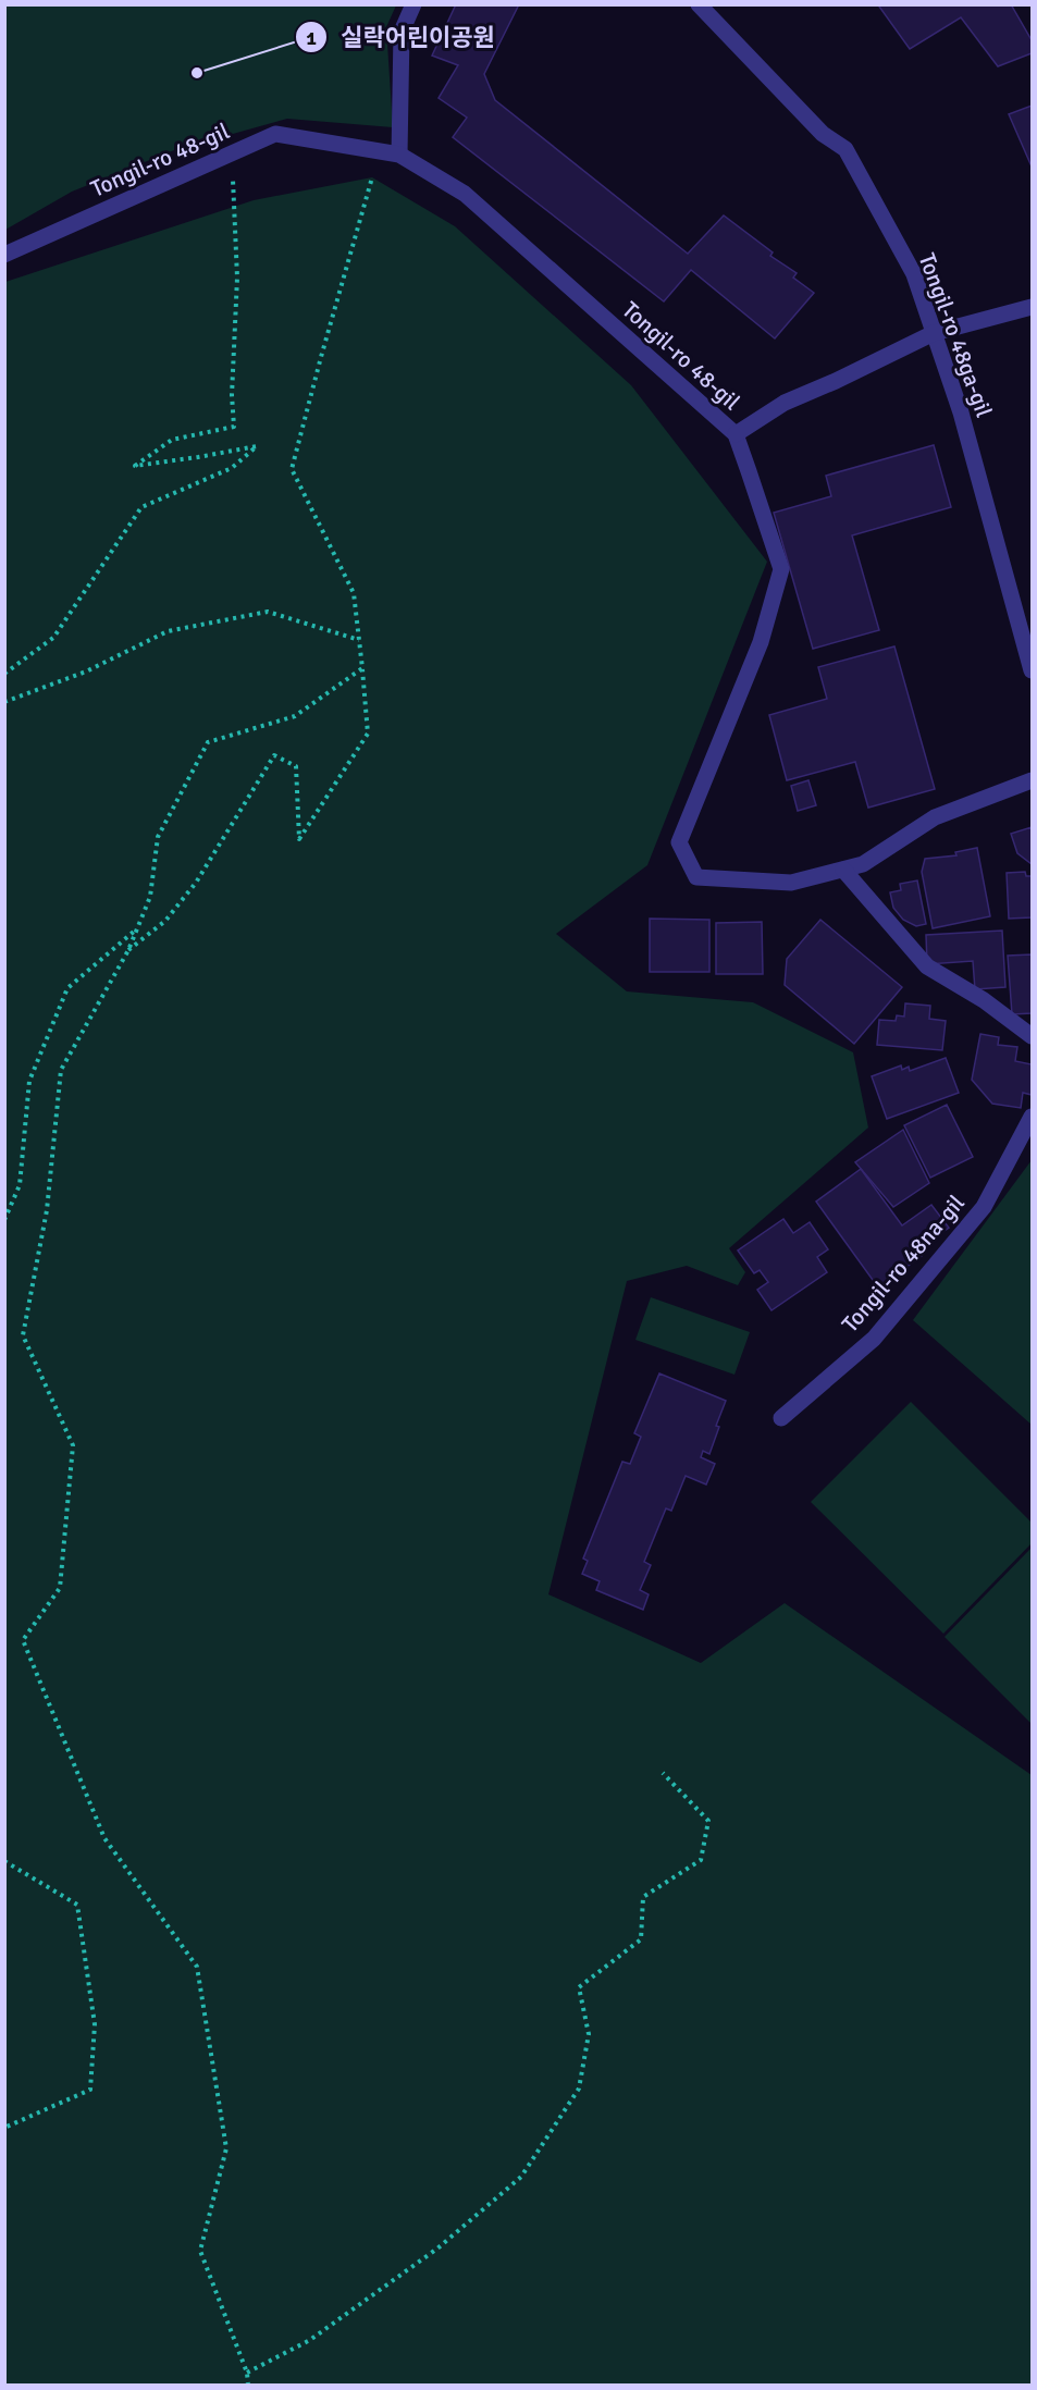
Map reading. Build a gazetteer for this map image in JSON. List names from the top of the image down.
{
  "streets": {
    "street": ["Tongil-ro 48-gil", "Tongil-ro 48ga-gil", "Tongil-ro 48na-gil"]
  },
  "places": ["실락어린이공원"]
}
